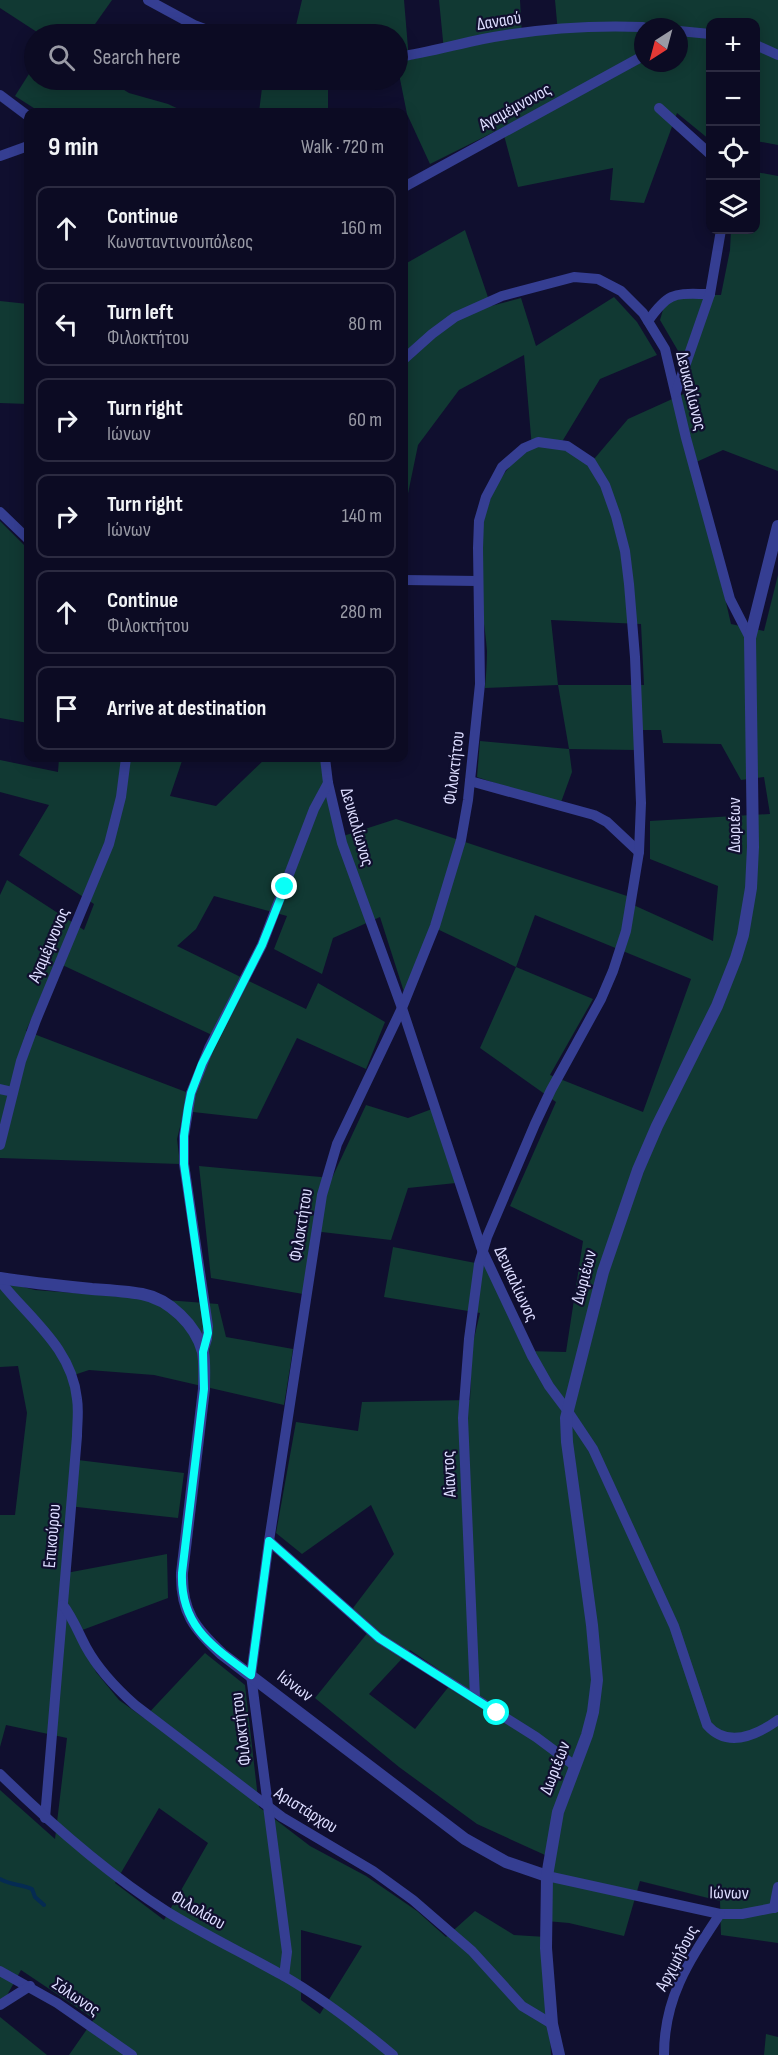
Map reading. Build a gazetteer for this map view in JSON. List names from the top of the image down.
{
  "streets": {
    "street": [
      "Δαναού",
      "Αγαμέμνονος",
      "Δευκαλίωνος",
      "Φιλοκτήτου",
      "Δωριέων",
      "Aiαντος",
      "Επικούρου",
      "Ιώνων",
      "Αριστάρχου",
      "Φιλολάου",
      "Αρχιμήδους",
      "Σόλωνος"
    ]
  },
  "crossings": [
    ["Δευκαλίωνος", "Φιλοκτήτου"],
    ["Δευκαλίωνος", "Δωριέων"],
    ["Δευκαλίωνος", "Aiαντος"],
    ["Φιλοκτήτου", "Aiαντος"],
    ["Φιλοκτήτου", "Ιώνων"],
    ["Φιλοκτήτου", "Αριστάρχου"],
    ["Φιλοκτήτου", "Φιλολάου"],
    ["Δωριέων", "Ιώνων"],
    ["Δωριέων", "Αριστάρχου"],
    ["Επικούρου", "Ιώνων"],
    ["Επικούρου", "Αριστάρχου"],
    ["Επικούρου", "Φιλολάου"],
    ["Ιώνων", "Αρχιμήδους"]
  ],
  "north": "bottom left",
  "page": {
    "map_buttons": ["+", "−"],
    "search": "Search here",
    "heading": ["9 min", "Walk · 720 m"],
    "list": [
      ["Continue", "Κωνσταντινουπόλεος", "160 m"],
      ["Turn left", "Φιλοκτήτου", "80 m"],
      ["Turn right", "Ιώνων", "60 m"],
      ["Turn right", "Ιώνων", "140 m"],
      ["Continue", "Φιλοκτήτου", "280 m"],
      "Arrive at destination"
    ]
  }
}
